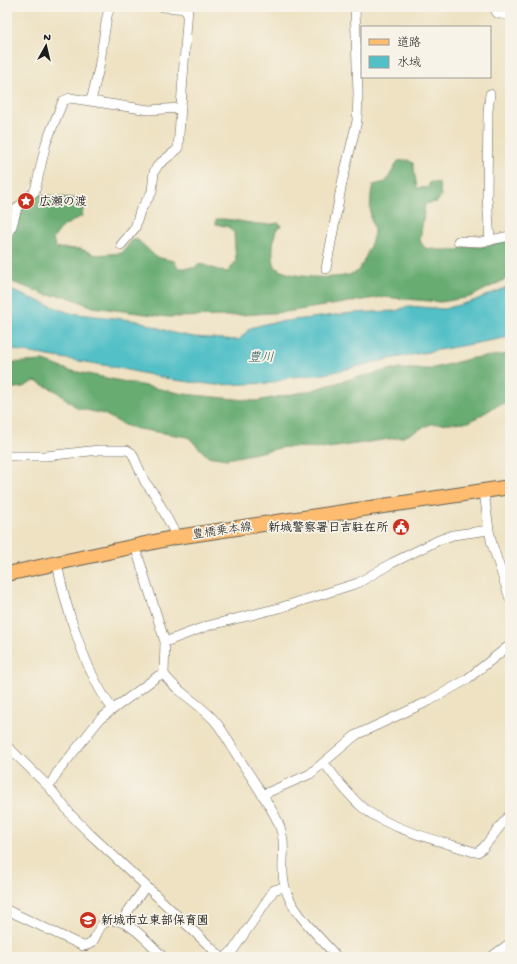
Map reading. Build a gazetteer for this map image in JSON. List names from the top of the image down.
{
  "streets": {
    "main road": ["豊橋乗本線"]
  },
  "water": ["豊川"],
  "places": {
    "place": ["広瀬の渡"],
    "public building": ["新城警察署日吉駐在所"],
    "school or university": ["新城市立東部保育園"]
  },
  "legend": ["道路", "水域"],
  "north": "top"
}
